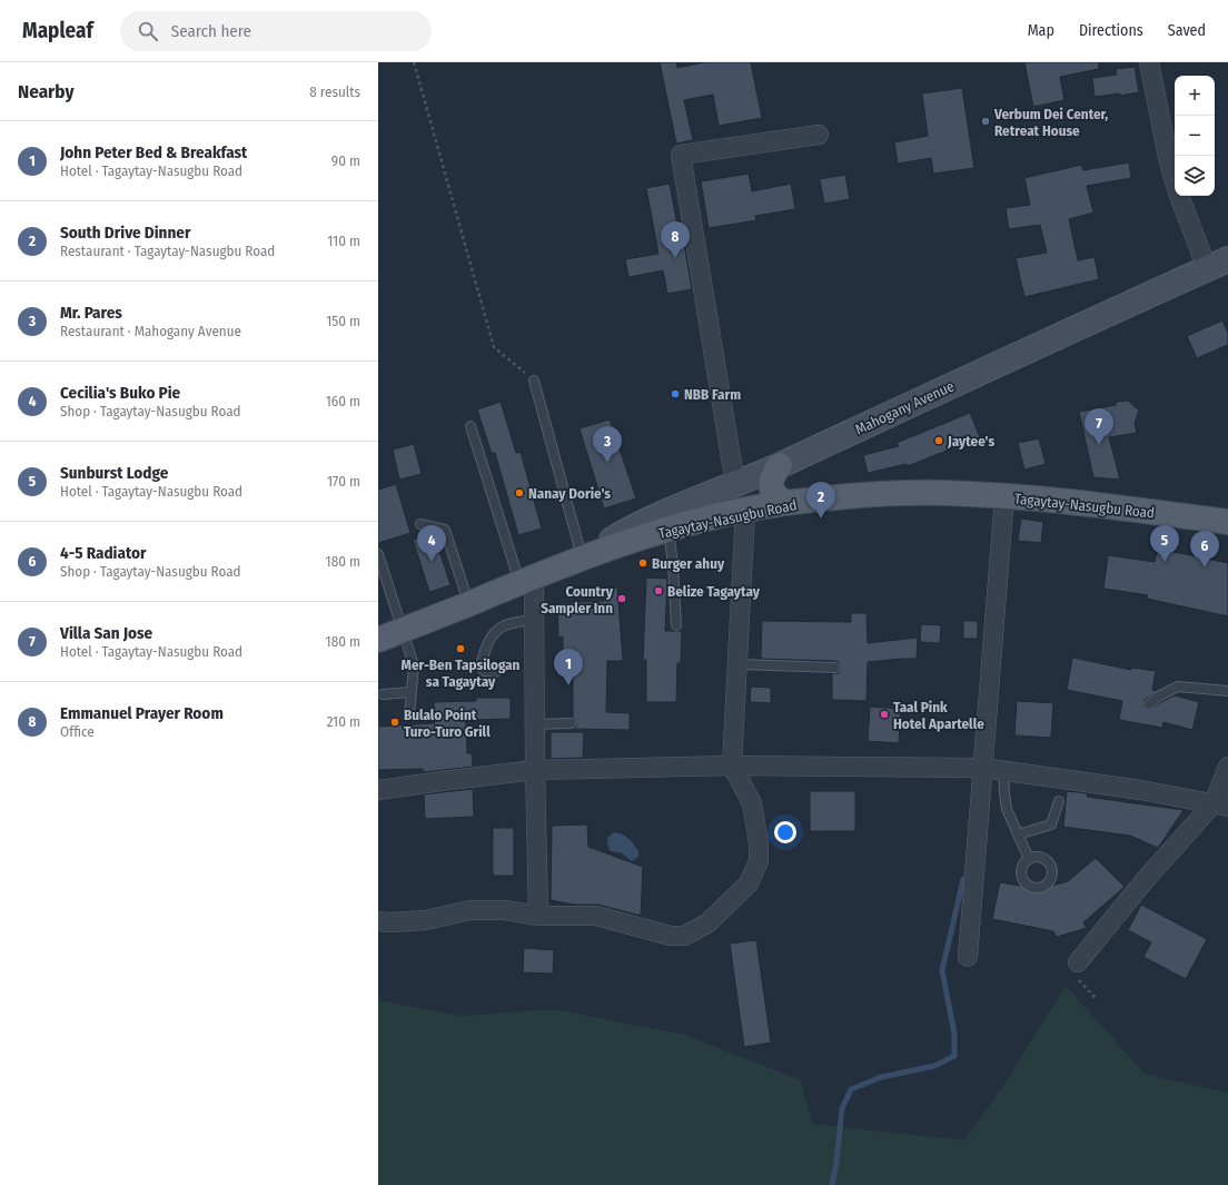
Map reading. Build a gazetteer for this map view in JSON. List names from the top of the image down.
{
  "streets": {
    "main road": ["Mahogany Avenue", "Tagaytay-Nasugbu Road"]
  },
  "crossings": [
    ["Mahogany Avenue", "Tagaytay-Nasugbu Road"]
  ],
  "places": [
    "Verbum Dei Center, Retreat House",
    "NBB Farm",
    "Jaytee's",
    "Nanay Dorie's",
    "Burger ahuy",
    "Belize Tagaytay",
    "Country Sampler Inn",
    "Mer-Ben Tapsilogan sa Tagaytay",
    "Taal Pink Hotel Apartelle",
    "Bulalo Point Turo-Turo Grill"
  ],
  "page": {
    "header": "Mapleaf",
    "search": "Search here",
    "nav": ["Map", "Directions", "Saved"],
    "heading": ["Nearby", "8 results"],
    "map_buttons": ["+", "−"],
    "list": [
      {
        "mark": "1",
        "name": "John Peter Bed & Breakfast",
        "note": "Hotel · Tagaytay-Nasugbu Road",
        "value": "90 m"
      },
      {
        "mark": "2",
        "name": "South Drive Dinner",
        "note": "Restaurant · Tagaytay-Nasugbu Road",
        "value": "110 m"
      },
      {
        "mark": "3",
        "name": "Mr. Pares",
        "note": "Restaurant · Mahogany Avenue",
        "value": "150 m"
      },
      {
        "mark": "4",
        "name": "Cecilia's Buko Pie",
        "note": "Shop · Tagaytay-Nasugbu Road",
        "value": "160 m"
      },
      {
        "mark": "5",
        "name": "Sunburst Lodge",
        "note": "Hotel · Tagaytay-Nasugbu Road",
        "value": "170 m"
      },
      {
        "mark": "6",
        "name": "4-5 Radiator",
        "note": "Shop · Tagaytay-Nasugbu Road",
        "value": "180 m"
      },
      {
        "mark": "7",
        "name": "Villa San Jose",
        "note": "Hotel · Tagaytay-Nasugbu Road",
        "value": "180 m"
      },
      {
        "mark": "8",
        "name": "Emmanuel Prayer Room",
        "note": "Office",
        "value": "210 m"
      }
    ],
    "pins": [
      "8",
      "7",
      "3",
      "2",
      "4",
      "5",
      "6",
      "1"
    ]
  }
}
